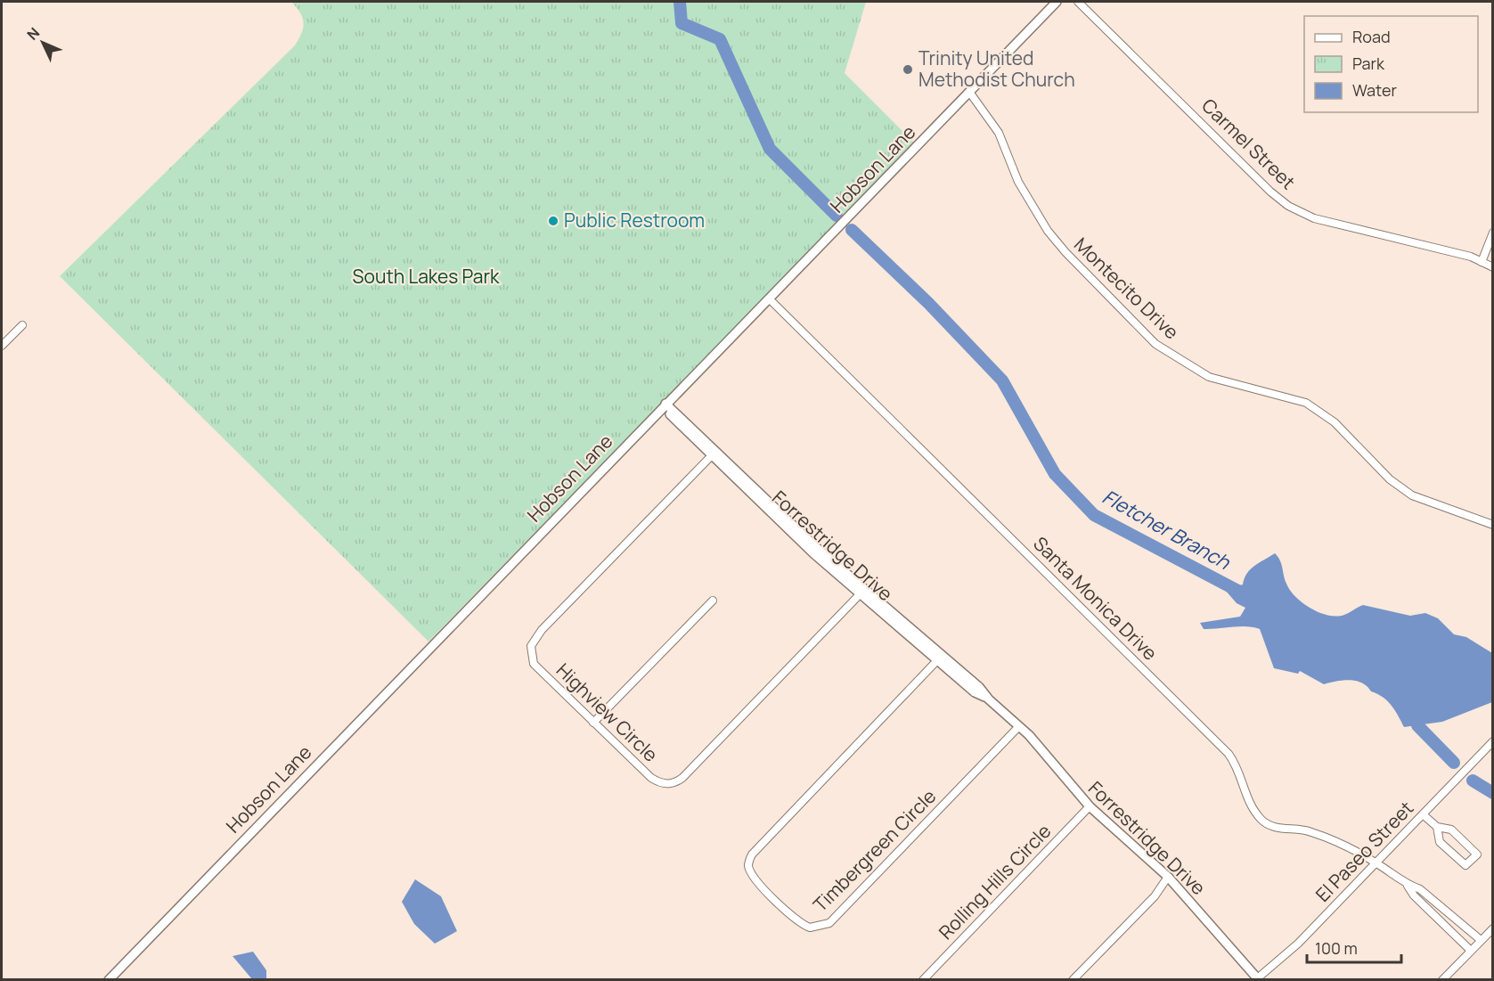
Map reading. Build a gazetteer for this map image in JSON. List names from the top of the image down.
{
  "streets": {
    "street": [
      "Carmel Street",
      "Hobson Lane",
      "Montecito Drive",
      "Forrestridge Drive",
      "Santa Monica Drive",
      "Highview Circle",
      "Timbergreen Circle",
      "El Paseo Street",
      "Rolling Hills Circle"
    ]
  },
  "crossings": [
    ["Hobson Lane", "Montecito Drive"],
    ["Hobson Lane", "Forrestridge Drive"],
    ["Hobson Lane", "Santa Monica Drive"],
    ["Forrestridge Drive", "Highview Circle"],
    ["Forrestridge Drive", "Timbergreen Circle"],
    ["Forrestridge Drive", "El Paseo Street"],
    ["Forrestridge Drive", "Rolling Hills Circle"],
    ["Santa Monica Drive", "El Paseo Street"]
  ],
  "water": ["Fletcher Branch"],
  "parks": ["South Lakes Park"],
  "places": ["Trinity United Methodist Church", "Public Restroom"],
  "legend": ["Road", "Park", "Water"],
  "scale_bar": "100 m",
  "north": "top left"
}
